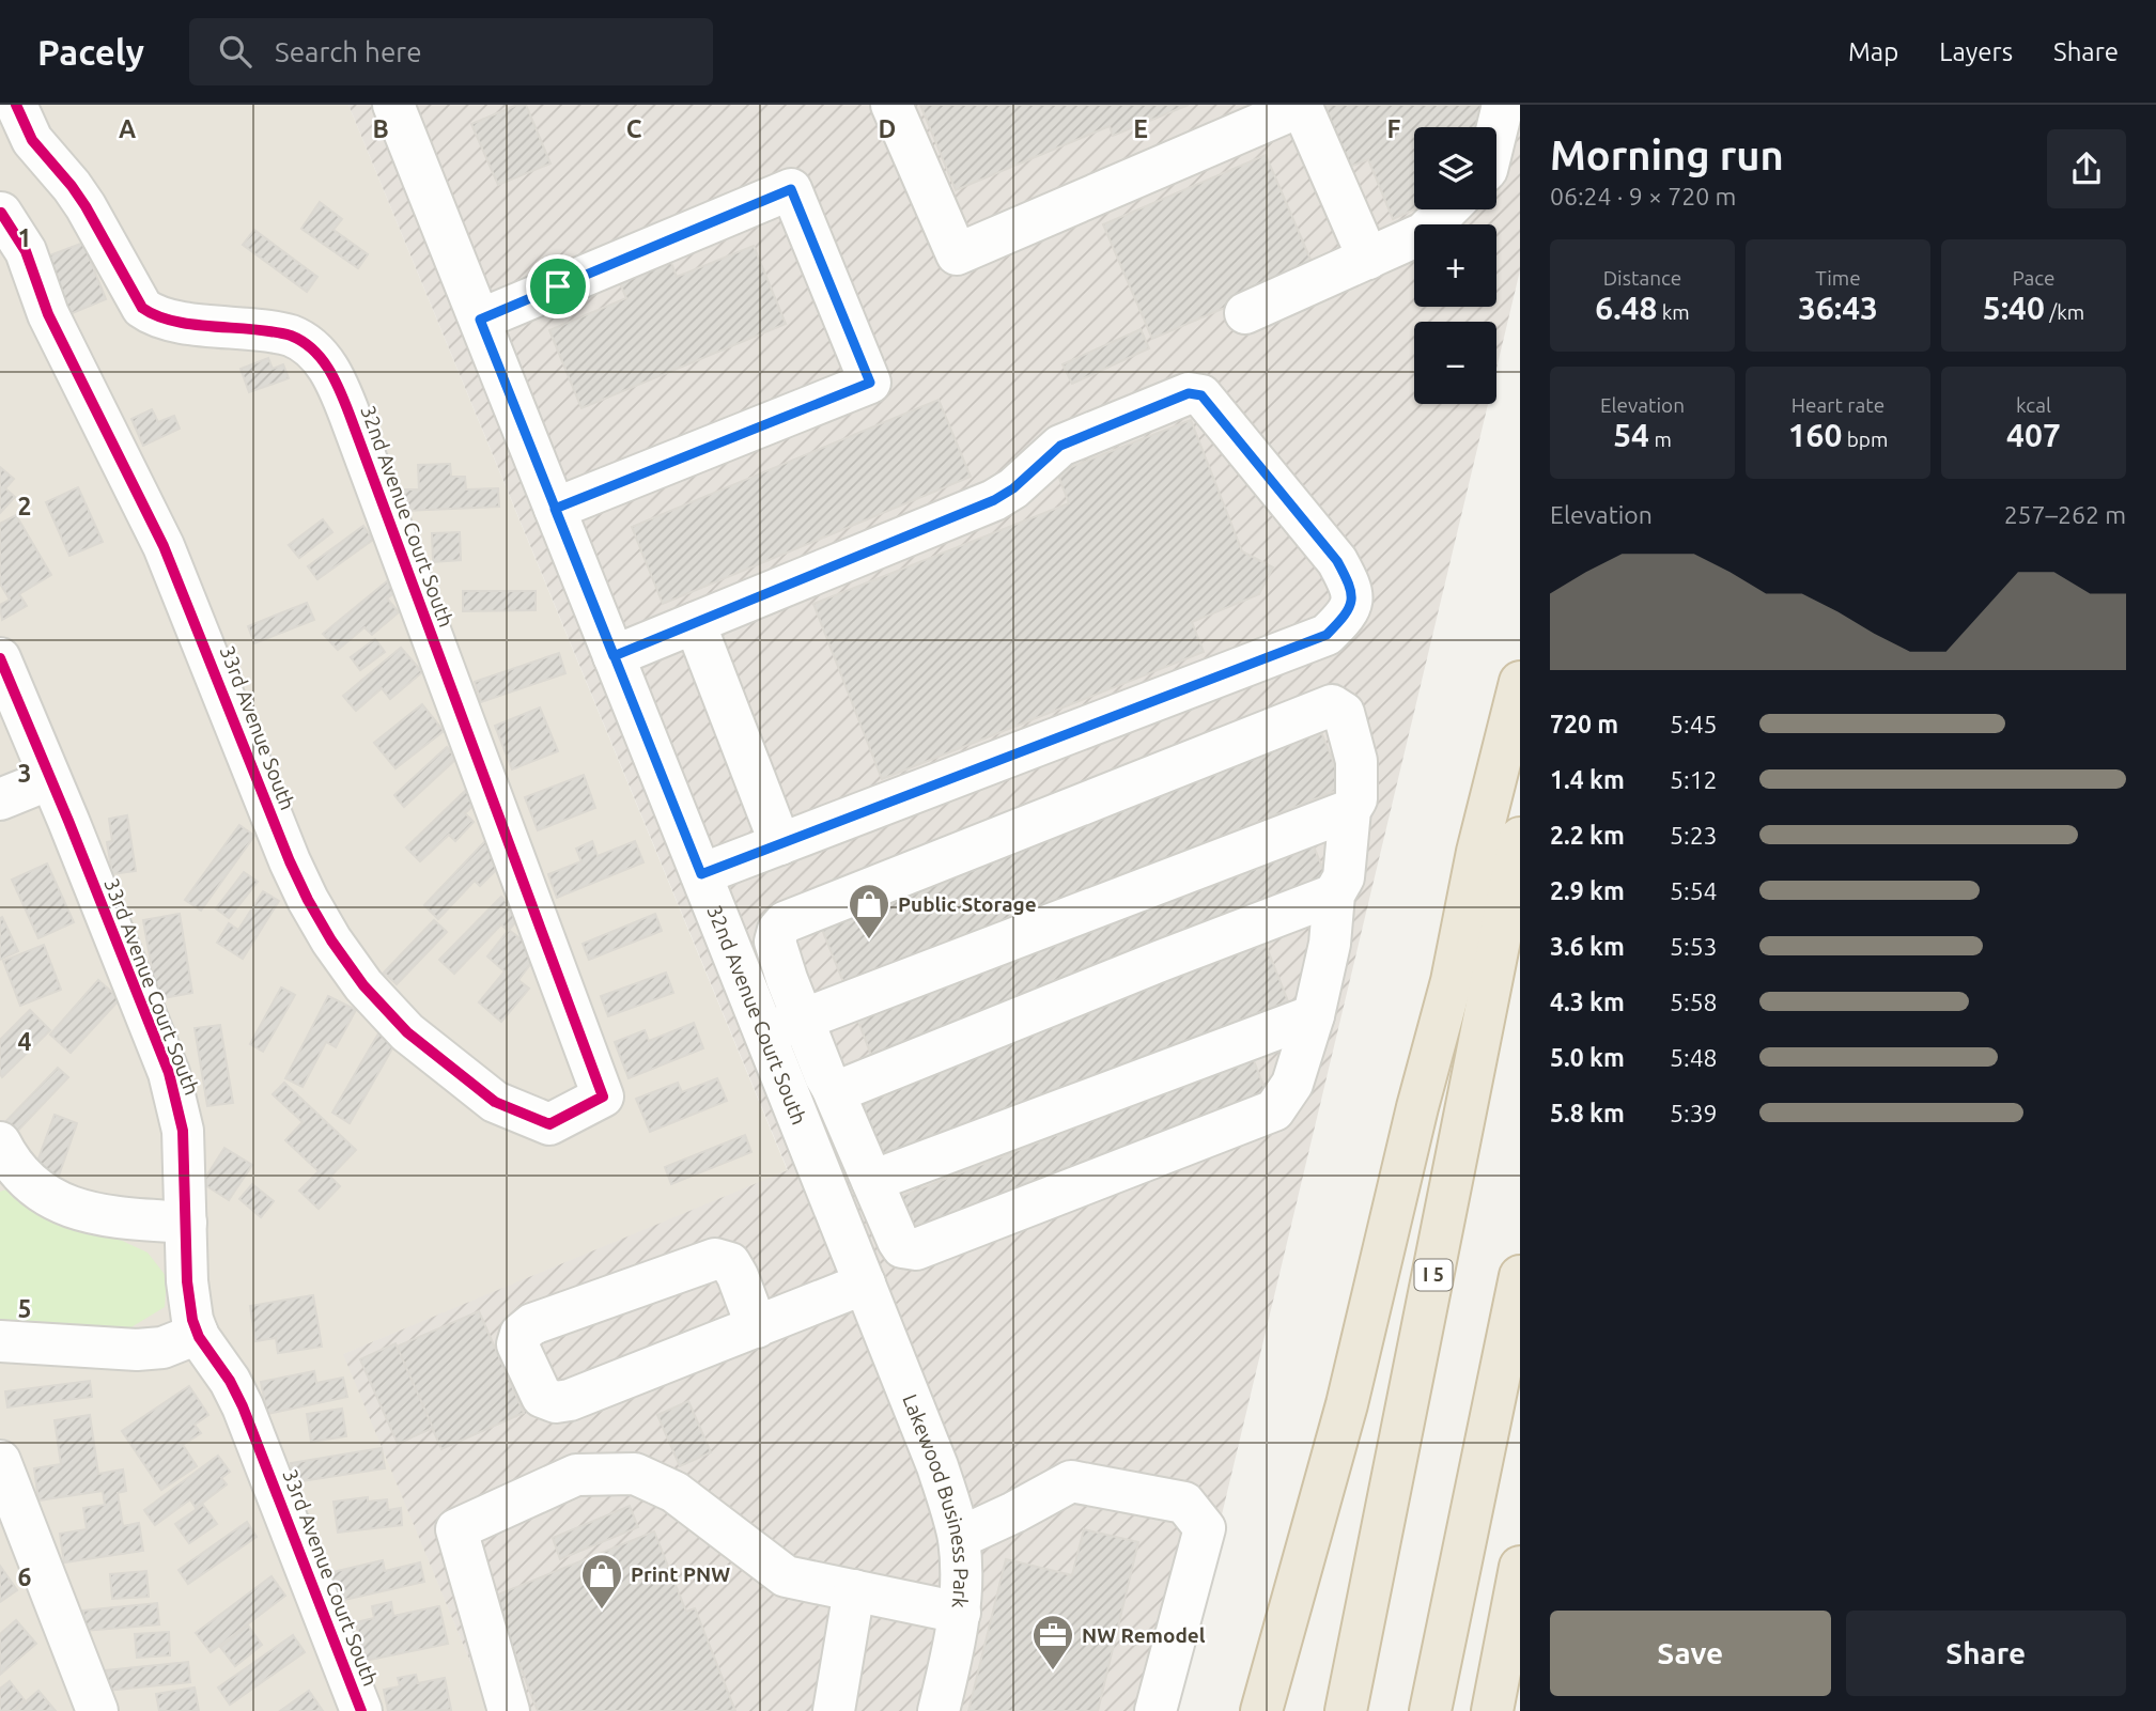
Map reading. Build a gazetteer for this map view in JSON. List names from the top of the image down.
{
  "streets": {
    "highway": ["I 5"],
    "street": [
      "32nd Avenue Court South",
      "33rd Avenue South",
      "33rd Avenue Court South",
      "Lakewood Business Park"
    ]
  },
  "crossings": [
    ["32nd Avenue Court South", "33rd Avenue South"],
    ["32nd Avenue Court South", "Lakewood Business Park"]
  ],
  "places": {
    "shop": ["Public Storage", "Print PNW"],
    "office": ["NW Remodel"]
  },
  "page": {
    "header": "Pacely",
    "search": "Search here",
    "nav": ["Map", "Layers", "Share"],
    "heading": ["Morning run", "06:24 · 9 × 720 m"],
    "map_buttons": ["+", "−"],
    "stats": [
      ["Distance", "6.48 km"],
      ["Time", "36:43"],
      ["Pace", "5:40 /km"],
      ["Elevation", "54 m"],
      ["Heart rate", "160 bpm"],
      ["kcal", "407"]
    ],
    "chart": ["Elevation", "257–262 m"],
    "list": [
      {
        "name": "720 m",
        "note": "5:45"
      },
      {
        "name": "1.4 km",
        "note": "5:12"
      },
      {
        "name": "2.2 km",
        "note": "5:23"
      },
      {
        "name": "2.9 km",
        "note": "5:54"
      },
      {
        "name": "3.6 km",
        "note": "5:53"
      },
      {
        "name": "4.3 km",
        "note": "5:58"
      },
      {
        "name": "5.0 km",
        "note": "5:48"
      },
      {
        "name": "5.8 km",
        "note": "5:39"
      }
    ],
    "buttons": ["Save", "Share"]
  },
  "grid": {
    "columns": [
      "A",
      "B",
      "C",
      "D",
      "E",
      "F"
    ],
    "rows": [
      "1",
      "2",
      "3",
      "4",
      "5",
      "6"
    ]
  }
}
